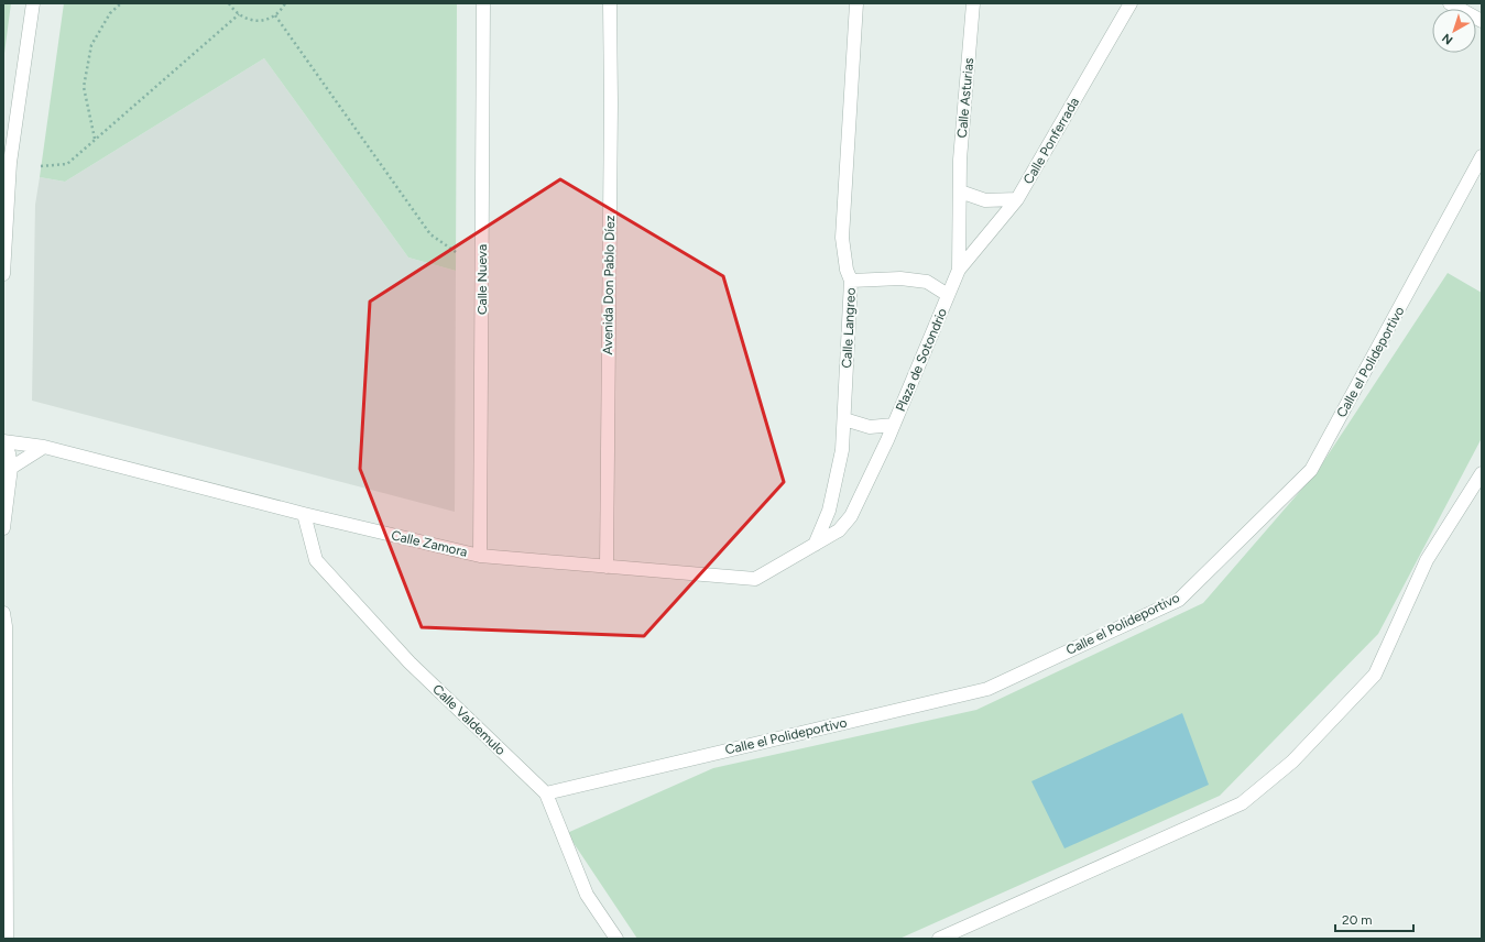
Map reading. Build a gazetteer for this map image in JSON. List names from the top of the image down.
{
  "streets": {
    "street": [
      "Calle Asturias",
      "Calle Ponferrada",
      "Calle Nueva",
      "Avenida Don Pablo Díez",
      "Calle Langreo",
      "Plaza de Sotondrio",
      "Calle el Polideportivo",
      "Calle Zamora",
      "Calle Valdemulo"
    ]
  },
  "crossings": [
    ["Calle Asturias", "Calle Ponferrada"],
    ["Calle Asturias", "Plaza de Sotondrio"],
    ["Calle Ponferrada", "Plaza de Sotondrio"],
    ["Calle Nueva", "Calle Zamora"],
    ["Avenida Don Pablo Díez", "Calle Zamora"],
    ["Calle Langreo", "Plaza de Sotondrio"],
    ["Calle Langreo", "Calle Zamora"],
    ["Plaza de Sotondrio", "Calle Zamora"],
    ["Calle el Polideportivo", "Calle Valdemulo"],
    ["Calle Zamora", "Calle Valdemulo"]
  ],
  "scale_bar": "20 m",
  "north": "bottom left"
}
